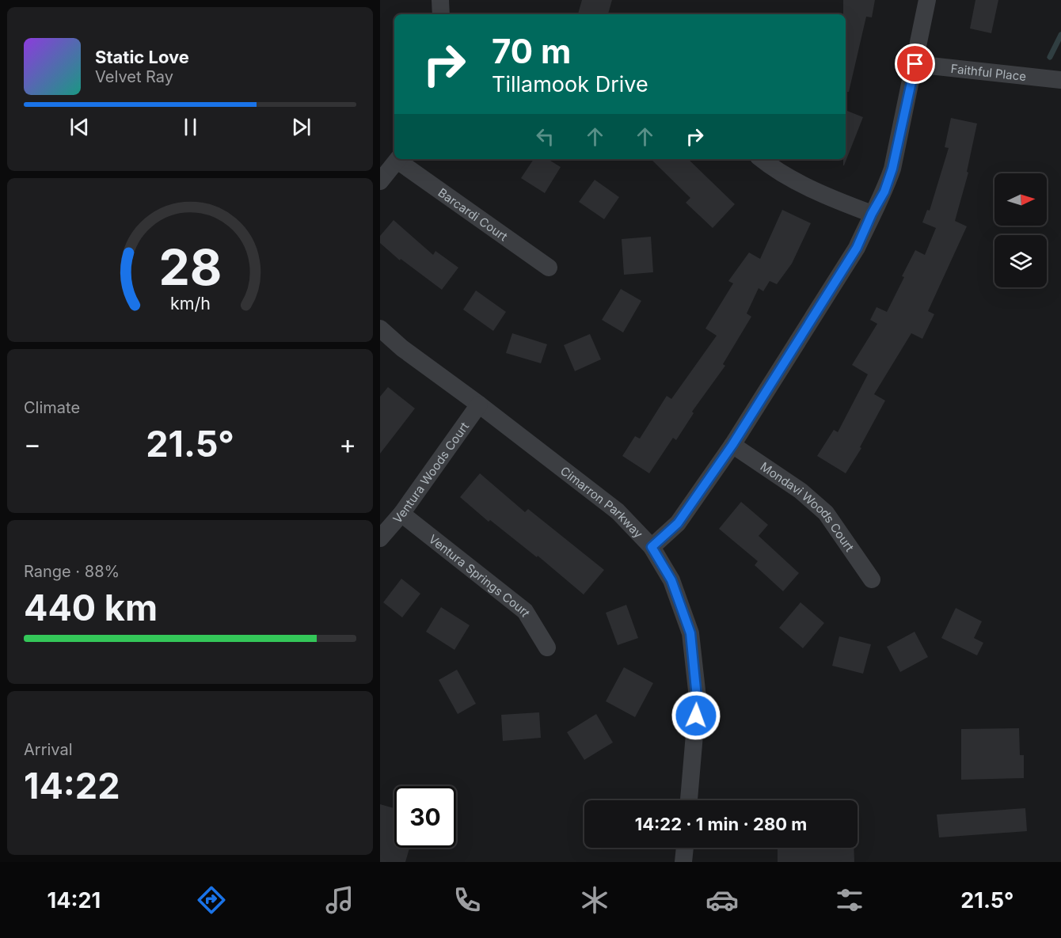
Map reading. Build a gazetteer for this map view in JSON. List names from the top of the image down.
{
  "streets": {
    "street": [
      "Faithful Place",
      "Barcardi Court",
      "Ventura Woods Court",
      "Cimarron Parkway",
      "Mondavi Woods Court",
      "Ventura Springs Court"
    ]
  },
  "crossings": [
    ["Ventura Woods Court", "Cimarron Parkway"],
    ["Ventura Woods Court", "Ventura Springs Court"]
  ],
  "north": "right",
  "page": {
    "turn": ["70 m", "Tillamook Drive"],
    "song": ["Static Love", "Velvet Ray"],
    "tile": [
      "Climate",
      ["Range · 88%", "440 km"],
      ["Arrival", "14:22"]
    ],
    "heat": ["−", "21.5°", "+"],
    "limit": "30",
    "trip": "14:22 · 1 min · 280 m",
    "tabs": ["14:21", "21.5°"],
    "gauge": ["28", "km/h"]
  }
}
